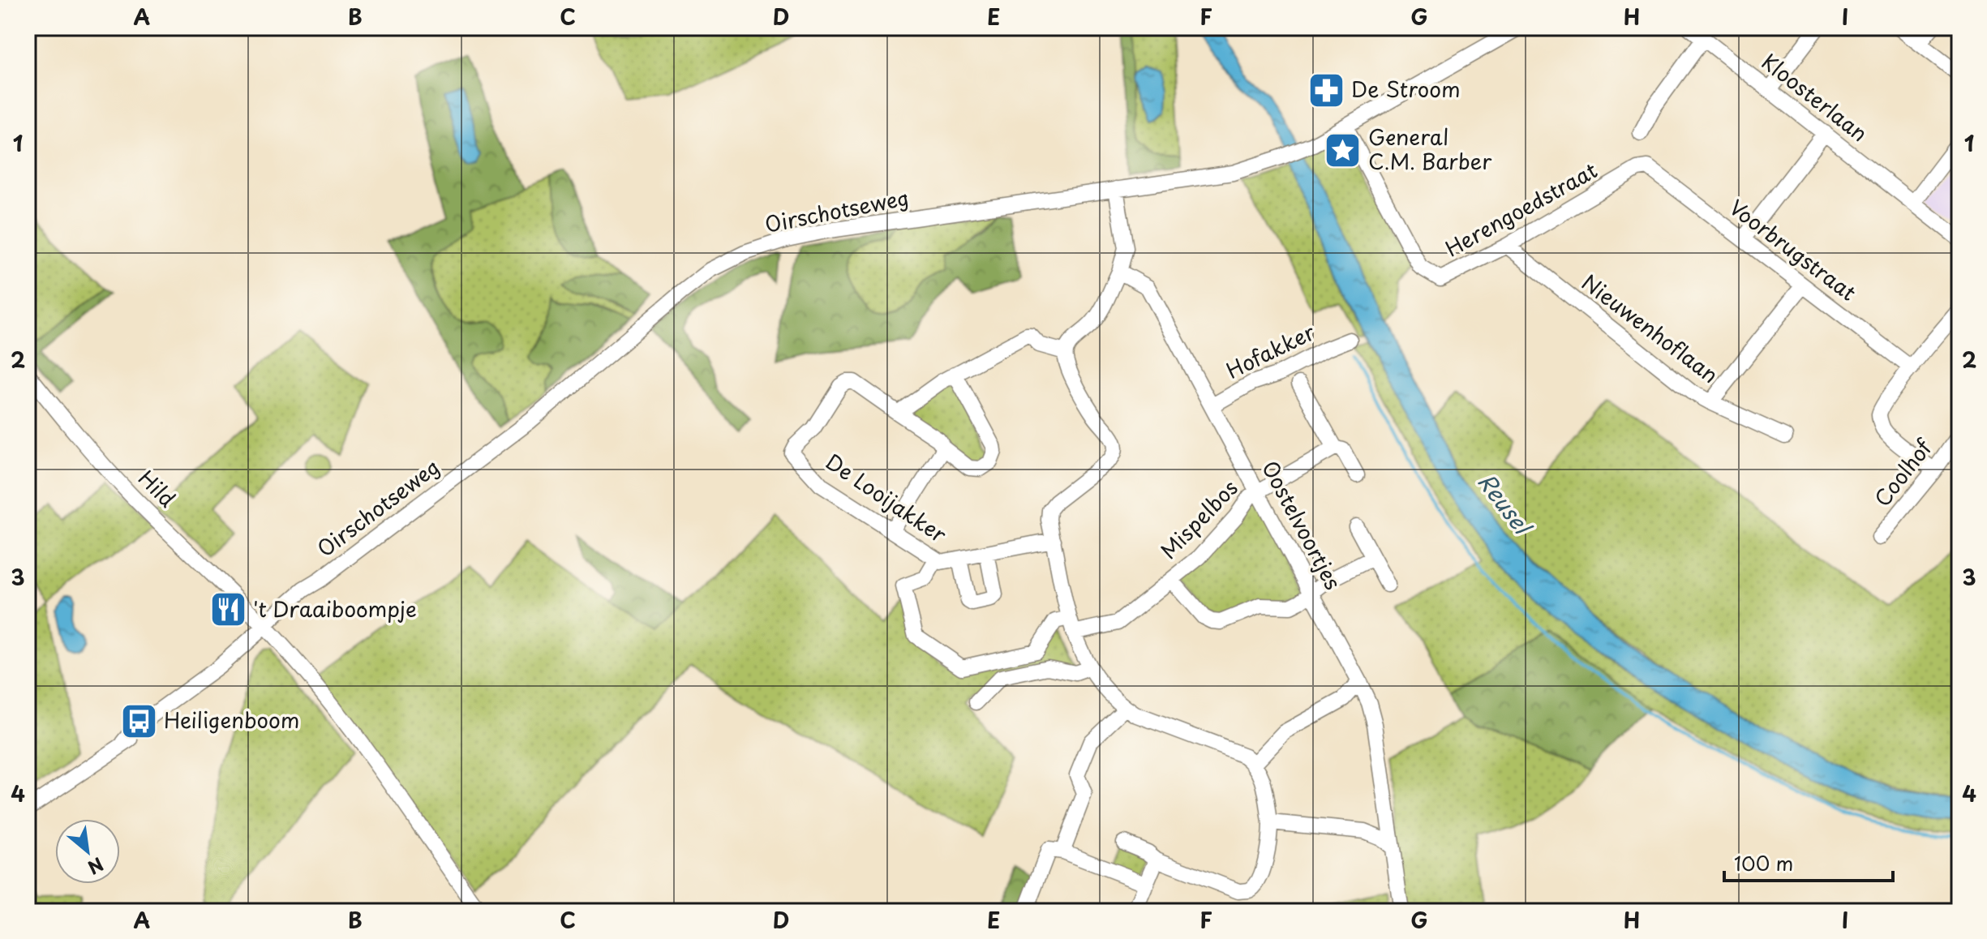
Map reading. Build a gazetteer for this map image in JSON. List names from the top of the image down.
{
  "streets": {
    "street": [
      "Kloosterlaan",
      "Herengoedstraat",
      "Oirschotseweg",
      "Voorbrugstraat",
      "Nieuwenhoflaan",
      "Hofakker",
      "Coolhof",
      "Hild",
      "De Looijakker",
      "Mispelbos",
      "Oostelvoortjes"
    ]
  },
  "crossings": [
    ["Herengoedstraat", "Oirschotseweg"],
    ["Herengoedstraat", "Voorbrugstraat"],
    ["Herengoedstraat", "Nieuwenhoflaan"],
    ["Oirschotseweg", "Hild"],
    ["Voorbrugstraat", "Nieuwenhoflaan"],
    ["Hofakker", "Oostelvoortjes"],
    ["Mispelbos", "Oostelvoortjes"]
  ],
  "water": ["Reusel"],
  "places": {
    "pharmacy": ["De Stroom"],
    "place": ["General C.M. Barber"],
    "restaurant": ["'t Draaiboompje"],
    "bus stop": ["Heiligenboom"]
  },
  "scale_bar": "100 m",
  "north": "bottom right",
  "grid": {
    "columns": [
      "A",
      "B",
      "C",
      "D",
      "E",
      "F",
      "G",
      "H",
      "I"
    ],
    "rows": [
      "1",
      "2",
      "3",
      "4"
    ]
  }
}
